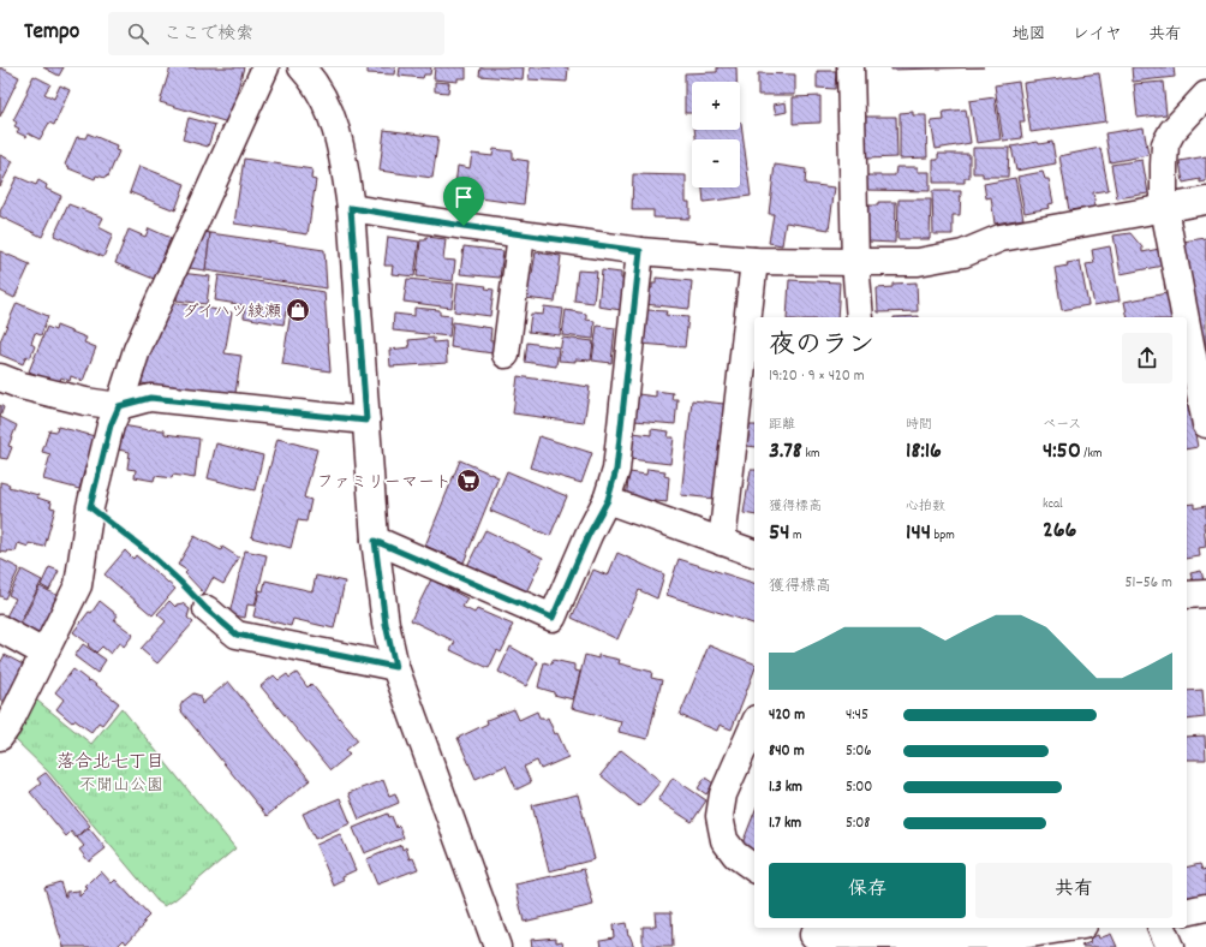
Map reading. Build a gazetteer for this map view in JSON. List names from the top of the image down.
{
  "districts": ["落合北七丁目"],
  "parks": ["不聞山公園"],
  "places": {
    "shop": ["ダイハツ綾瀬"],
    "supermarket": ["ファミリーマート"]
  },
  "page": {
    "header": "Tempo",
    "search": "ここで検索",
    "nav": ["地図", "レイヤ", "共有"],
    "map_buttons": ["+", "−"],
    "heading": ["夜のラン", "19:20 · 9 × 420 m"],
    "stats": [
      ["距離", "3.78 km"],
      ["時間", "18:16"],
      ["ペース", "4:50 /km"],
      ["獲得標高", "54 m"],
      ["心拍数", "144 bpm"],
      ["kcal", "266"]
    ],
    "chart": ["獲得標高", "51–56 m"],
    "list": [
      {
        "name": "420 m",
        "note": "4:45"
      },
      {
        "name": "840 m",
        "note": "5:06"
      },
      {
        "name": "1.3 km",
        "note": "5:00"
      },
      {
        "name": "1.7 km",
        "note": "5:08"
      }
    ],
    "buttons": ["保存", "共有"]
  }
}
